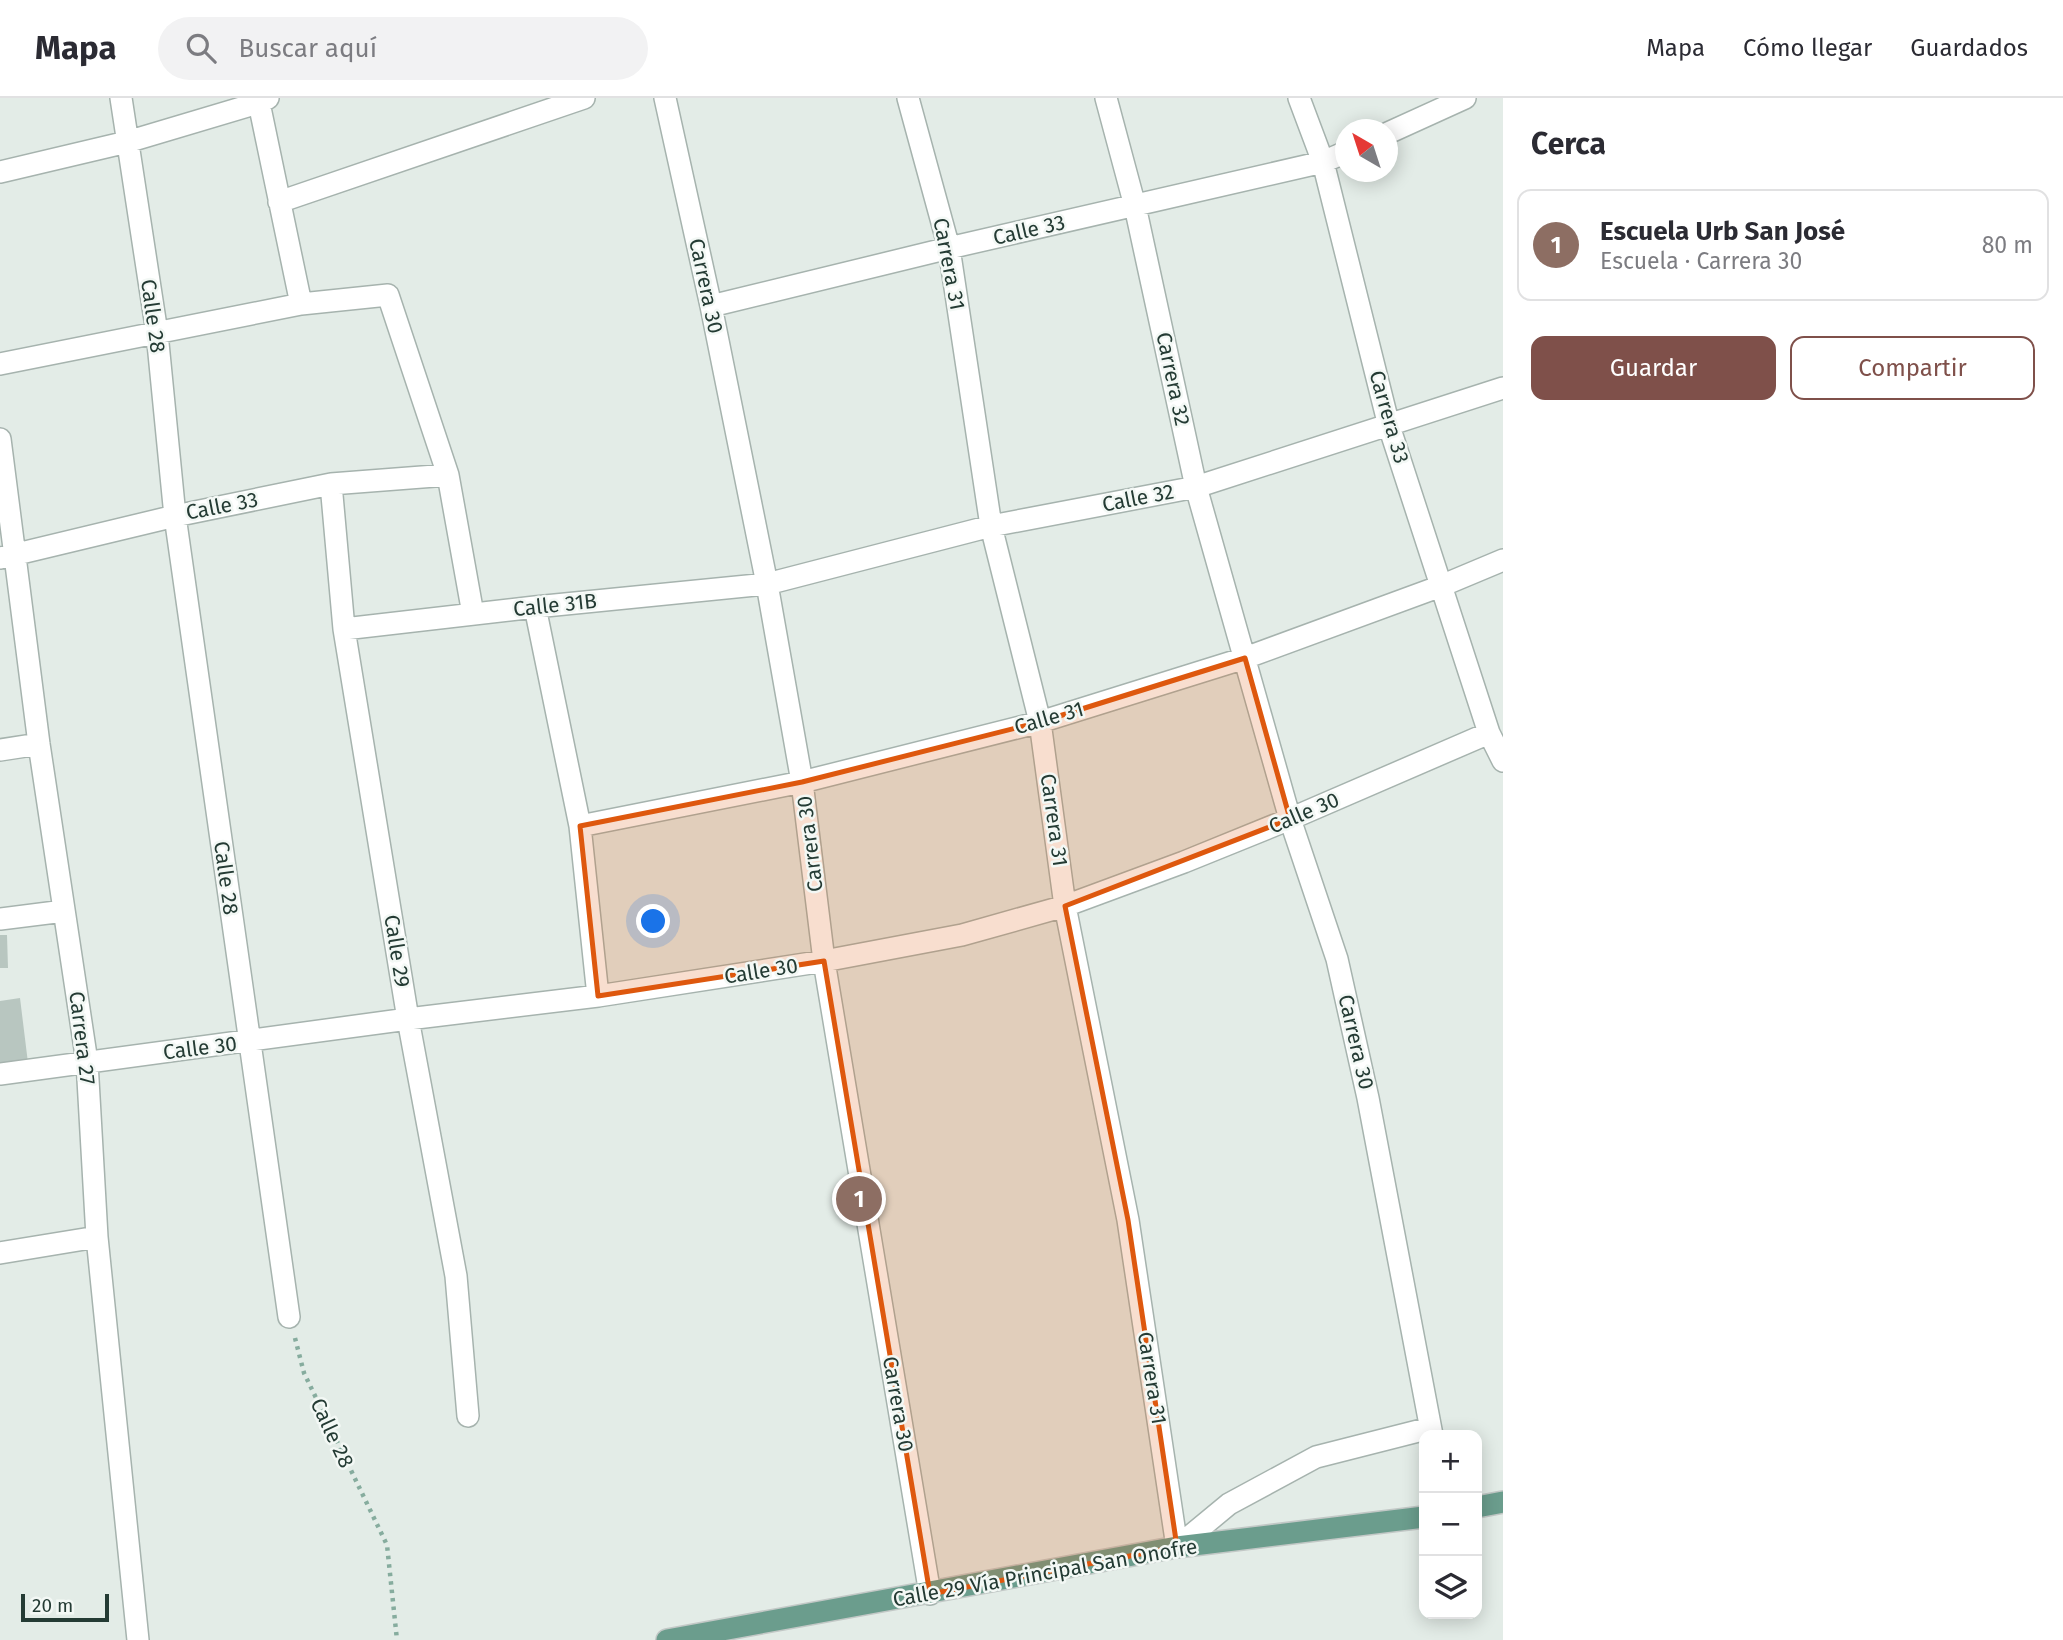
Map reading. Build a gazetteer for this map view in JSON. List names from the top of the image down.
{
  "streets": {
    "main road": ["Calle 29 Vía Principal San Onofre"],
    "street": [
      "Calle 33",
      "Carrera 31",
      "Carrera 30",
      "Calle 28",
      "Carrera 32",
      "Carrera 33",
      "Calle 32",
      "Calle 31B",
      "Calle 31",
      "Calle 30",
      "Calle 29",
      "Carrera 27"
    ]
  },
  "crossings": [
    ["Calle 33", "Carrera 31"],
    ["Calle 33", "Carrera 30"],
    ["Calle 33", "Calle 28"],
    ["Calle 33", "Carrera 32"],
    ["Calle 33", "Carrera 33"],
    ["Calle 33", "Calle 29"],
    ["Calle 33", "Carrera 27"],
    ["Carrera 31", "Calle 32"],
    ["Carrera 31", "Calle 31"],
    ["Carrera 31", "Calle 30"],
    ["Carrera 31", "Calle 29 Vía Principal San Onofre"],
    ["Carrera 30", "Carrera 32"],
    ["Carrera 30", "Calle 32"],
    ["Carrera 30", "Calle 31B"],
    ["Carrera 30", "Calle 31"],
    ["Carrera 30", "Calle 30"],
    ["Carrera 30", "Calle 29 Vía Principal San Onofre"],
    ["Calle 28", "Calle 30"],
    ["Carrera 32", "Calle 32"],
    ["Carrera 32", "Calle 31"],
    ["Carrera 33", "Calle 32"],
    ["Carrera 33", "Calle 31"],
    ["Carrera 33", "Calle 30"],
    ["Calle 32", "Calle 31B"],
    ["Calle 31B", "Calle 29"],
    ["Calle 30", "Calle 29"],
    ["Calle 30", "Carrera 27"]
  ],
  "scale_bar": "20 m",
  "north": "top left",
  "page": {
    "header": "Mapa",
    "search": "Buscar aquí",
    "nav": ["Mapa", "Cómo llegar", "Guardados"],
    "heading": "Cerca",
    "list": [
      {
        "mark": "1",
        "name": "Escuela Urb San José",
        "note": "Escuela · Carrera 30",
        "value": "80 m"
      }
    ],
    "buttons": ["Guardar", "Compartir"],
    "pins": "1",
    "map_buttons": ["+", "−"],
    "scale": "20 m"
  }
}
